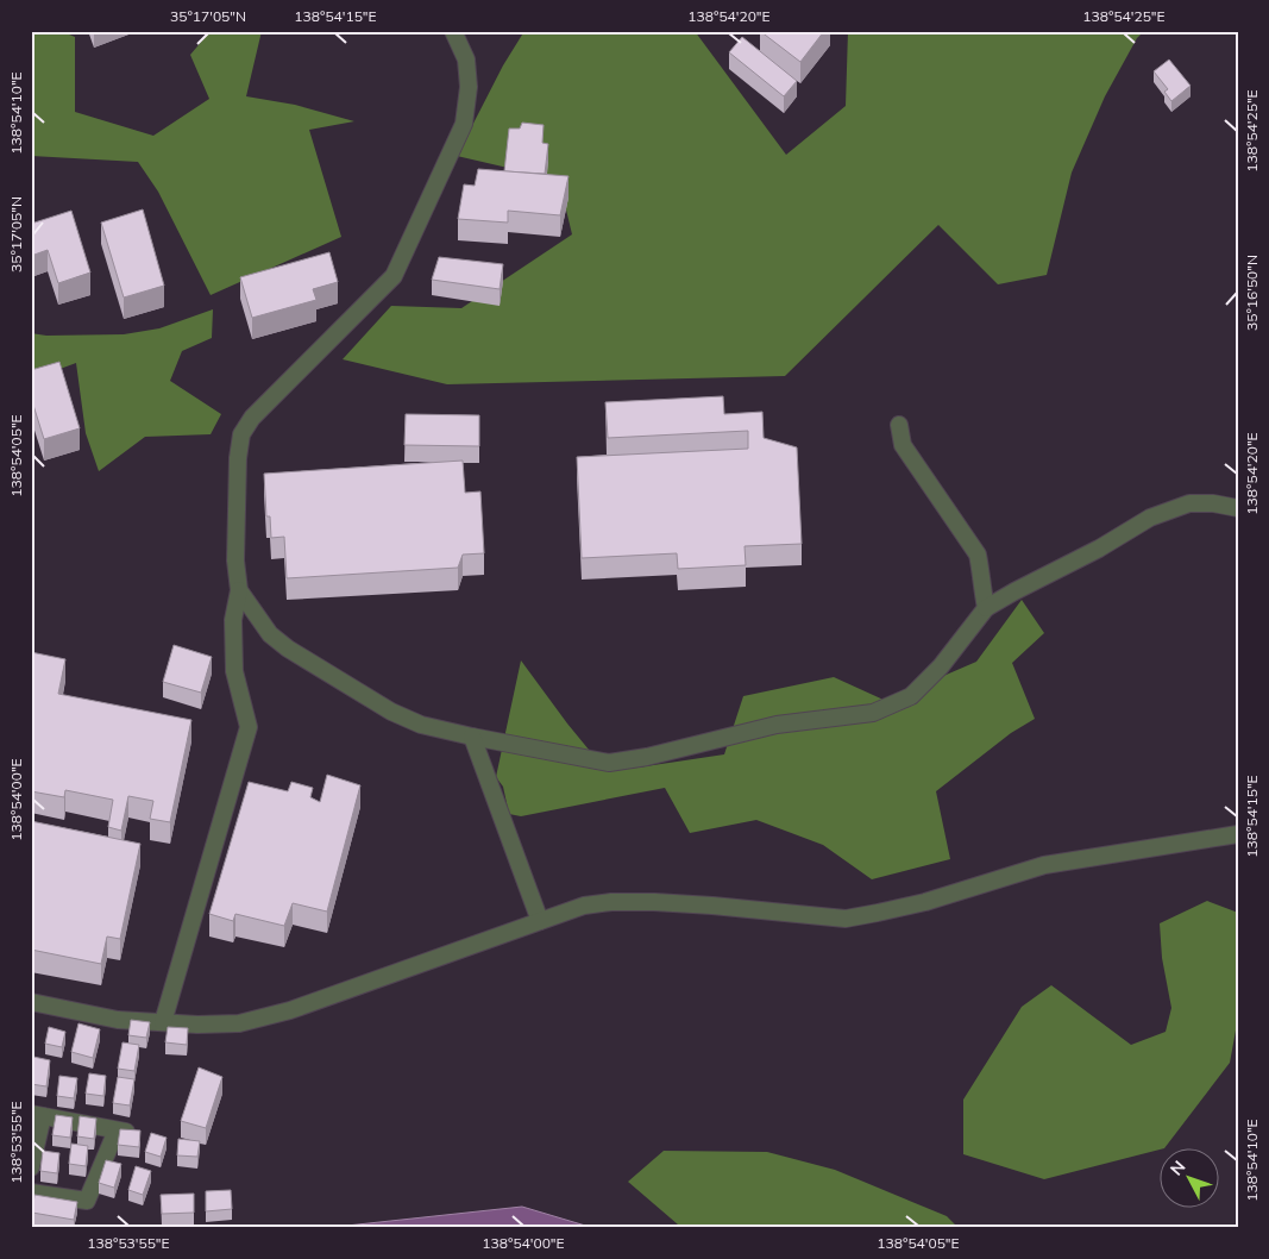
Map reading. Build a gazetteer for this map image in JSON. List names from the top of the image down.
{
  "north": "top left",
  "coordinates": [
    "35°17'05\"N",
    "138°54'15\"E",
    "138°54'20\"E",
    "138°54'25\"E",
    "138°54'10\"E",
    "35°16'50\"N",
    "138°54'05\"E",
    "138°54'00\"E",
    "138°53'55\"E"
  ]
}
